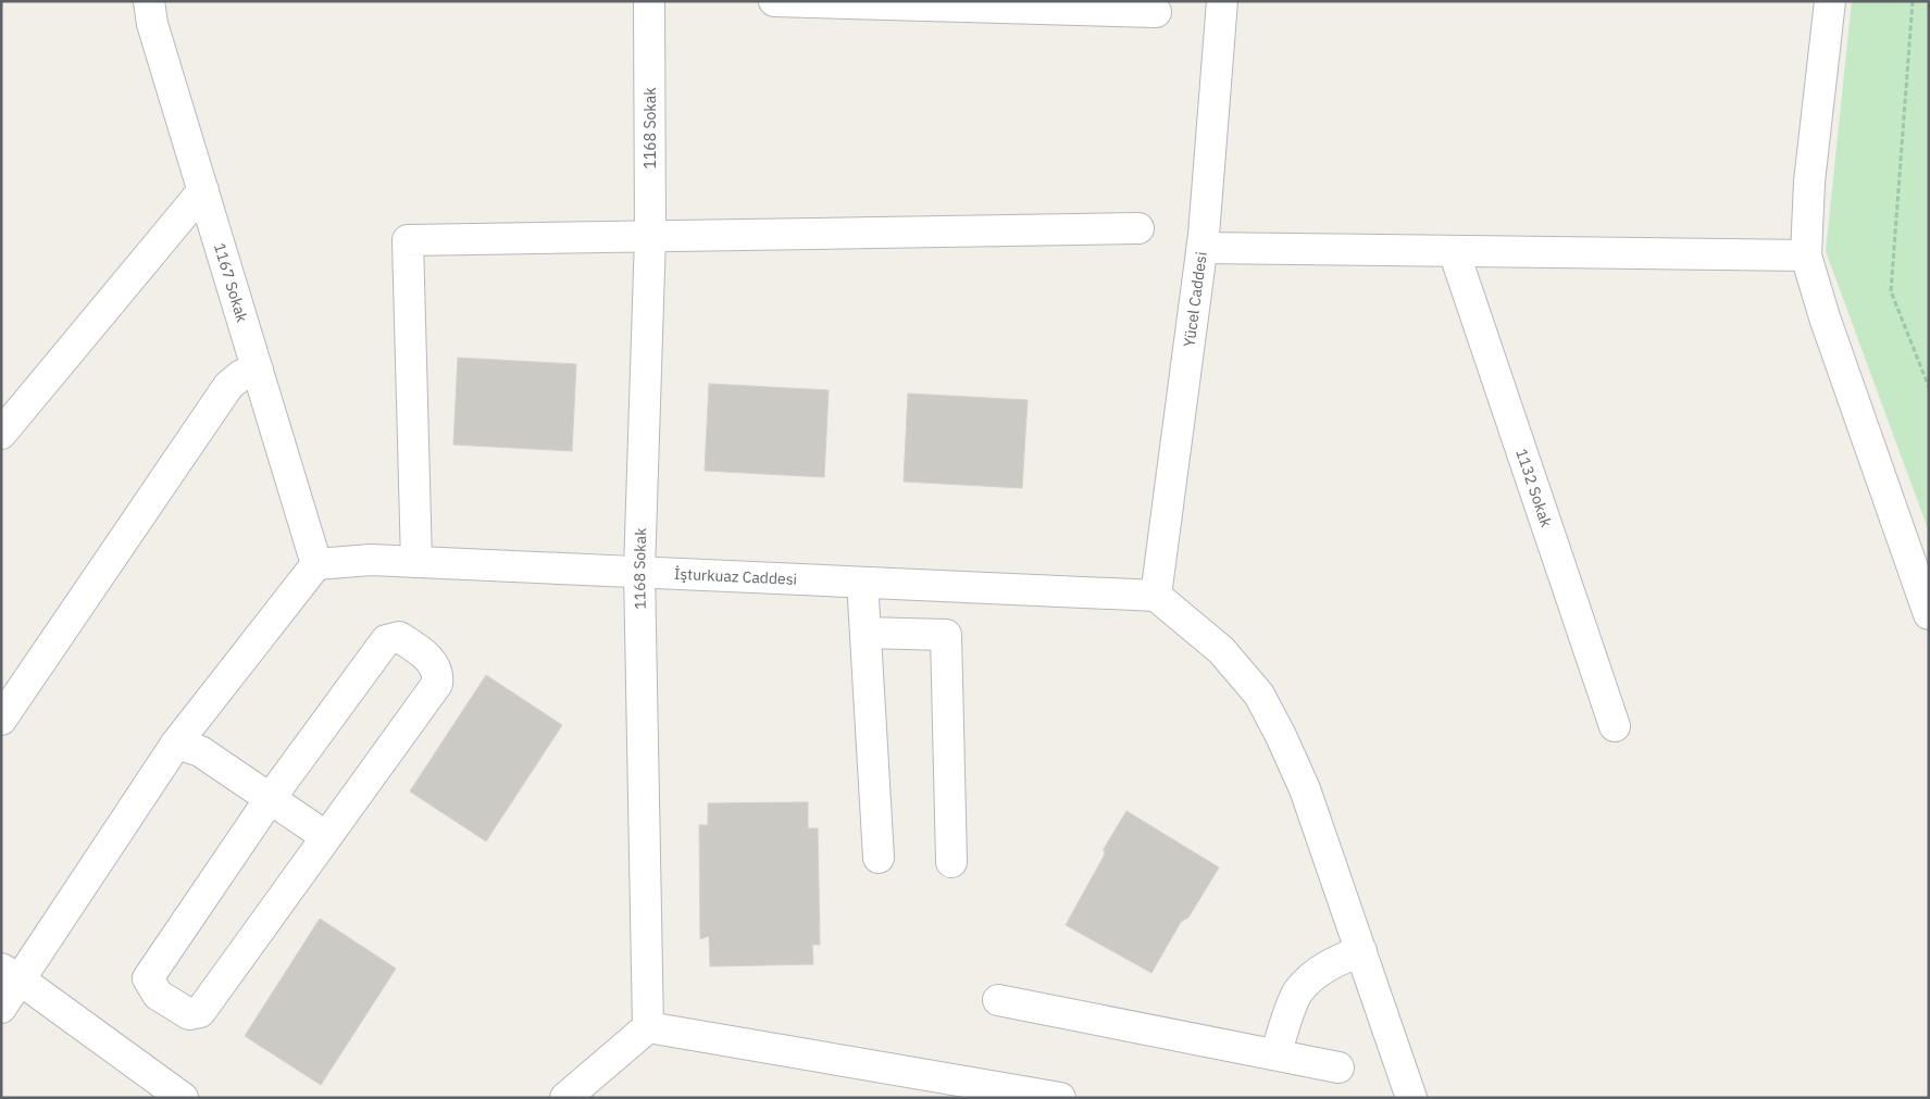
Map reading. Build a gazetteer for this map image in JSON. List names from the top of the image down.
{
  "streets": {
    "street": [
      "1168 Sokak",
      "1167 Sokak",
      "Yücel Caddesi",
      "1132 Sokak",
      "İşturkuaz Caddesi"
    ]
  },
  "crossings": [
    ["1168 Sokak", "İşturkuaz Caddesi"],
    ["1167 Sokak", "İşturkuaz Caddesi"],
    ["Yücel Caddesi", "İşturkuaz Caddesi"]
  ]
}
